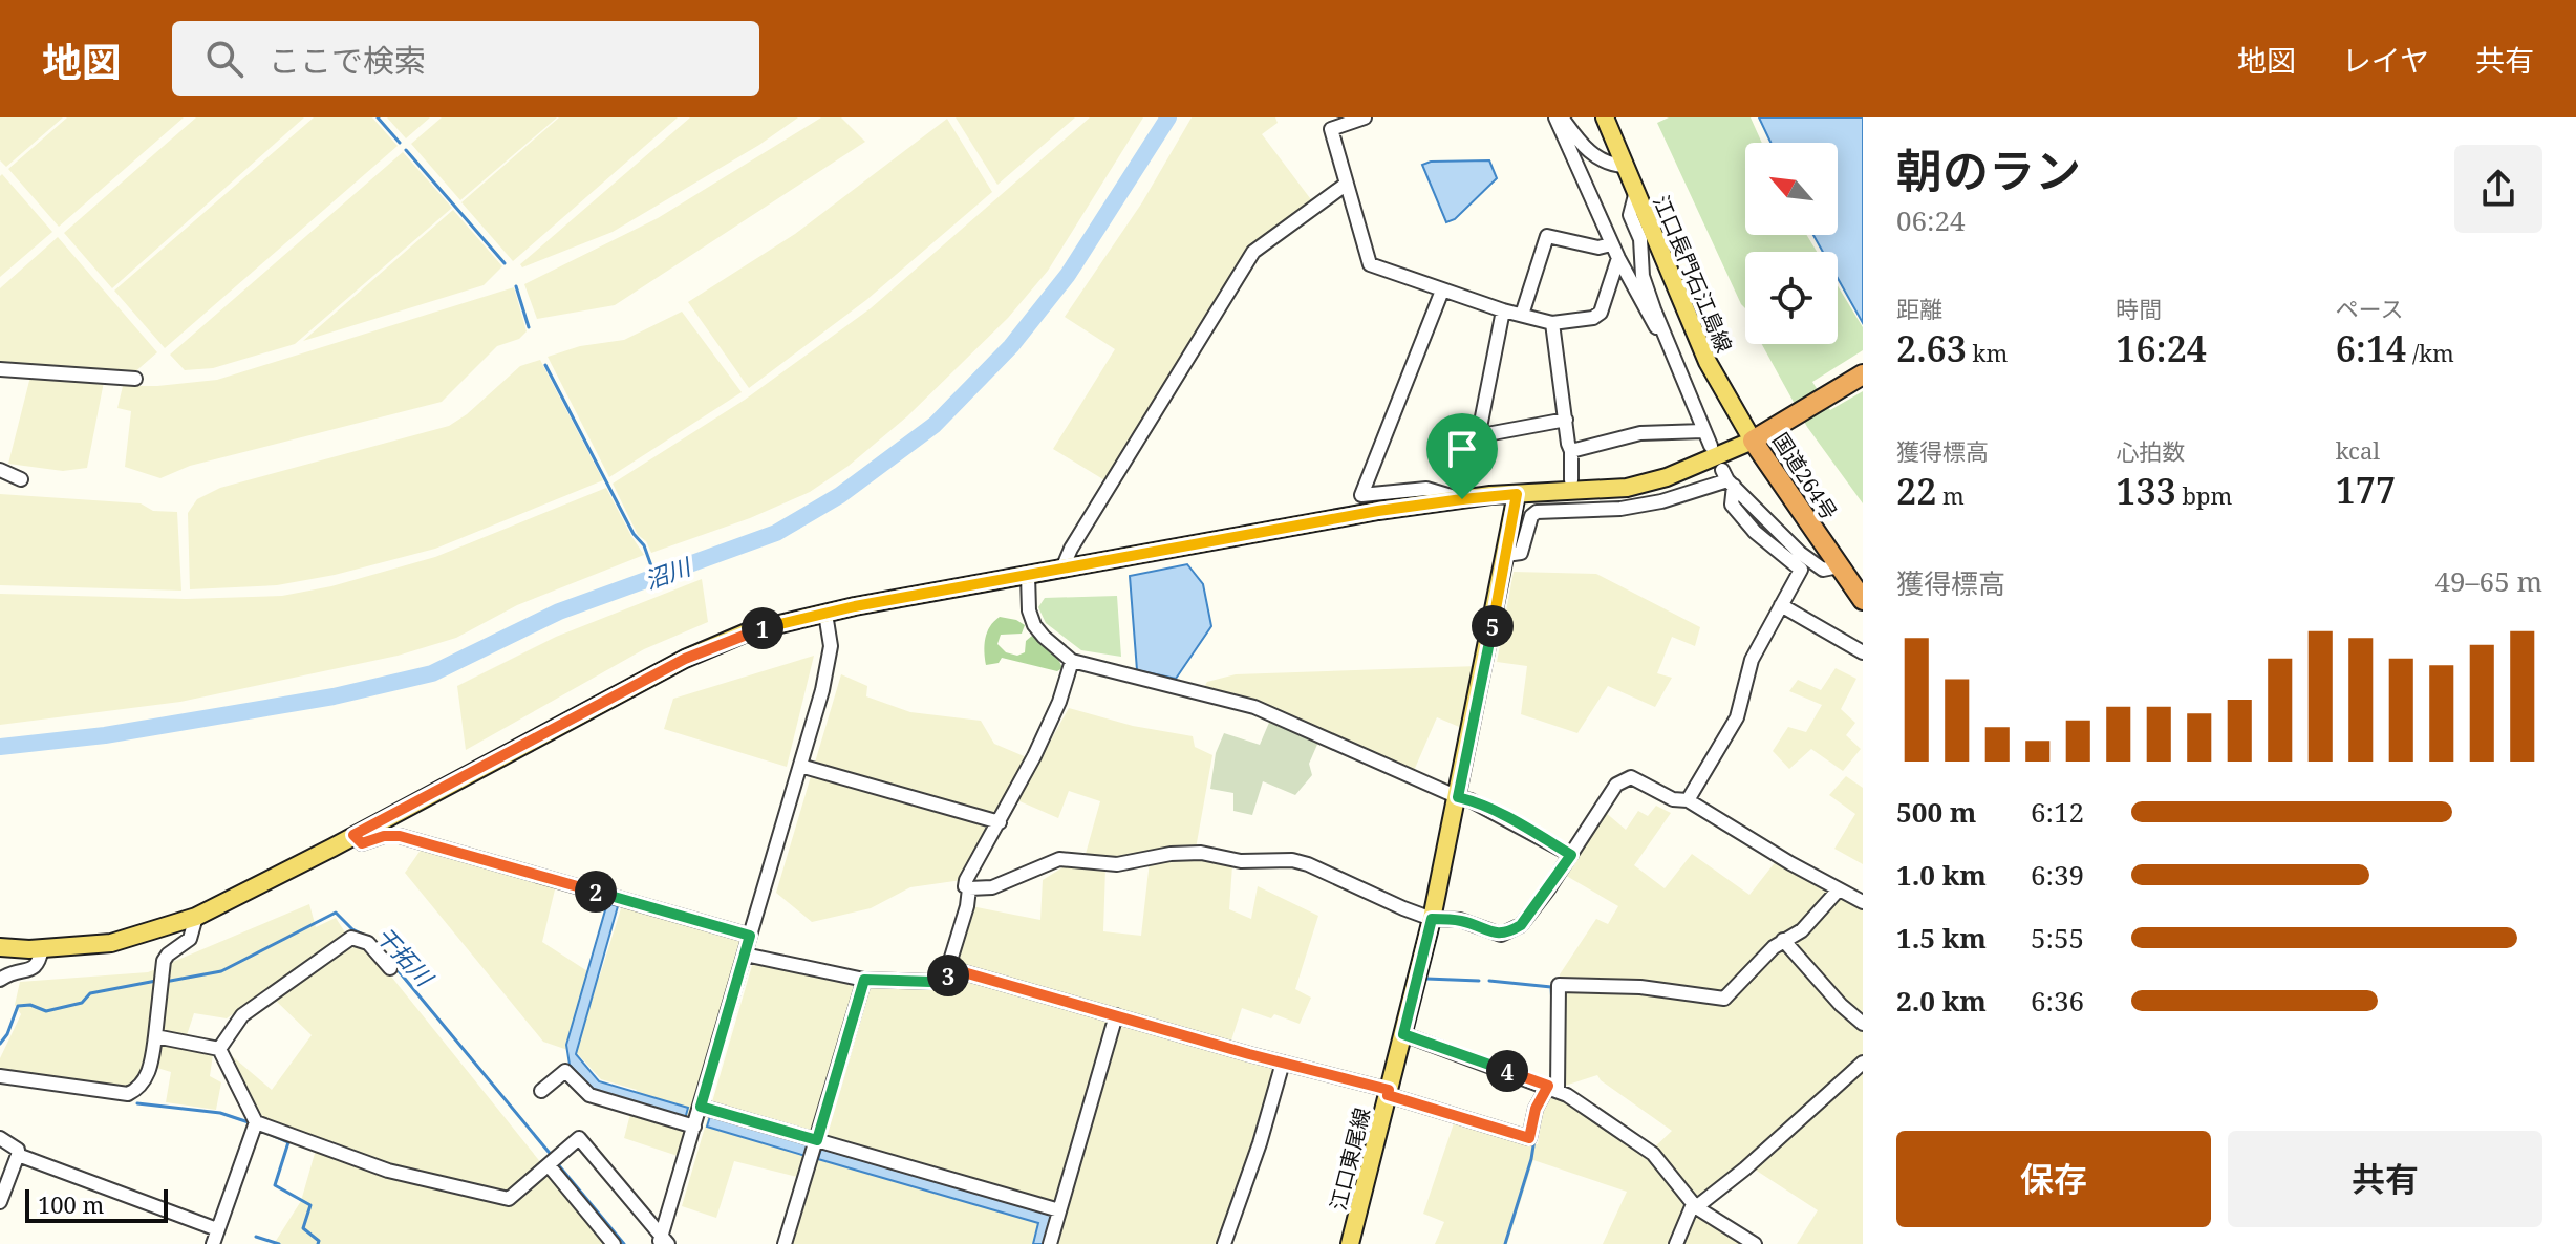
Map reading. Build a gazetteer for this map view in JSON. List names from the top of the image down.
{
  "streets": {
    "highway": ["国道264号"],
    "main road": ["江口長門石江島線", "江口東尾線"]
  },
  "crossings": [
    ["江口長門石江島線", "国道264号"]
  ],
  "water": ["沼川", "干拓川"],
  "scale_bar": "100 m",
  "north": "top left",
  "page": {
    "header": "地図",
    "search": "ここで検索",
    "nav": ["地図", "レイヤ", "共有"],
    "heading": ["朝のラン", "06:24"],
    "stats": [
      ["距離", "2.63 km"],
      ["時間", "16:24"],
      ["ペース", "6:14 /km"],
      ["獲得標高", "22 m"],
      ["心拍数", "133 bpm"],
      ["kcal", "177"]
    ],
    "chart": ["獲得標高", "49–65 m"],
    "pins": [
      "5",
      "1",
      "2",
      "3",
      "4"
    ],
    "list": [
      {
        "name": "500 m",
        "note": "6:12"
      },
      {
        "name": "1.0 km",
        "note": "6:39"
      },
      {
        "name": "1.5 km",
        "note": "5:55"
      },
      {
        "name": "2.0 km",
        "note": "6:36"
      }
    ],
    "buttons": ["保存", "共有"],
    "scale": "100 m"
  }
}
